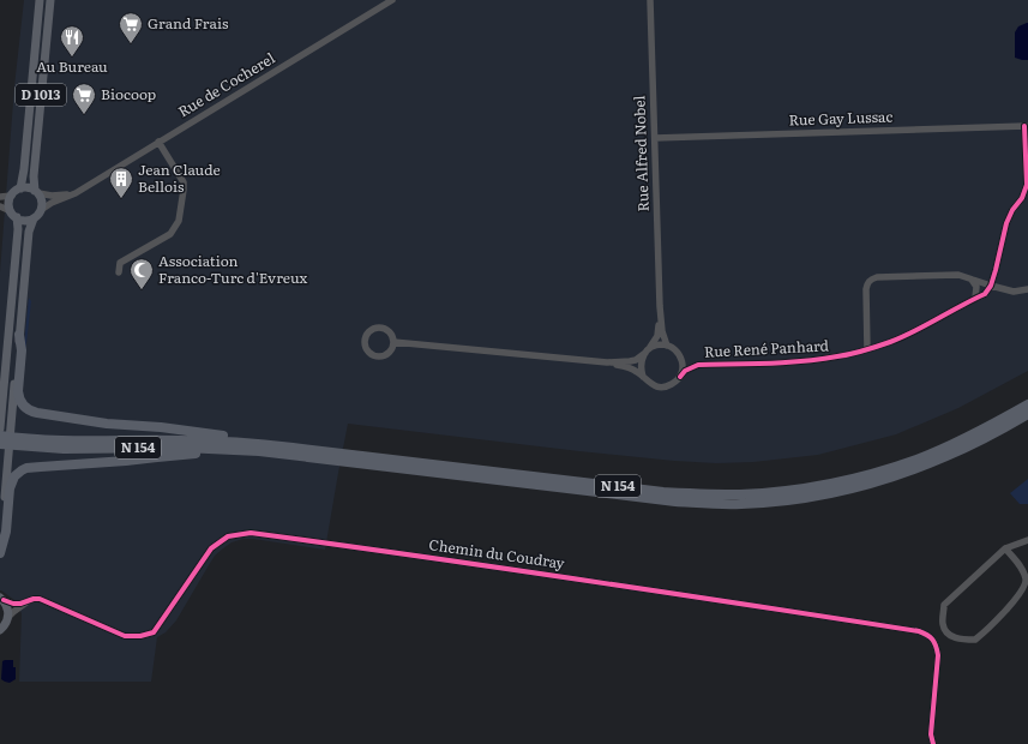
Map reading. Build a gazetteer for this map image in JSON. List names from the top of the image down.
{
  "streets": {
    "highway": ["N 154"],
    "main road": ["D 1013"],
    "street": [
      "Rue de Cocherel",
      "Rue Gay Lussac",
      "Rue Alfred Nobel",
      "Rue René Panhard",
      "Chemin du Coudray"
    ]
  },
  "crossings": [
    ["Rue de Cocherel", "D 1013"],
    ["Rue Gay Lussac", "Rue Alfred Nobel"],
    ["Rue Alfred Nobel", "Rue René Panhard"]
  ],
  "places": {
    "supermarket": ["Grand Frais", "Biocoop"],
    "restaurant": ["Au Bureau"],
    "building": ["Jean Claude Bellois"],
    "mosque": ["Association Franco-Turc d'Evreux"]
  }
}
